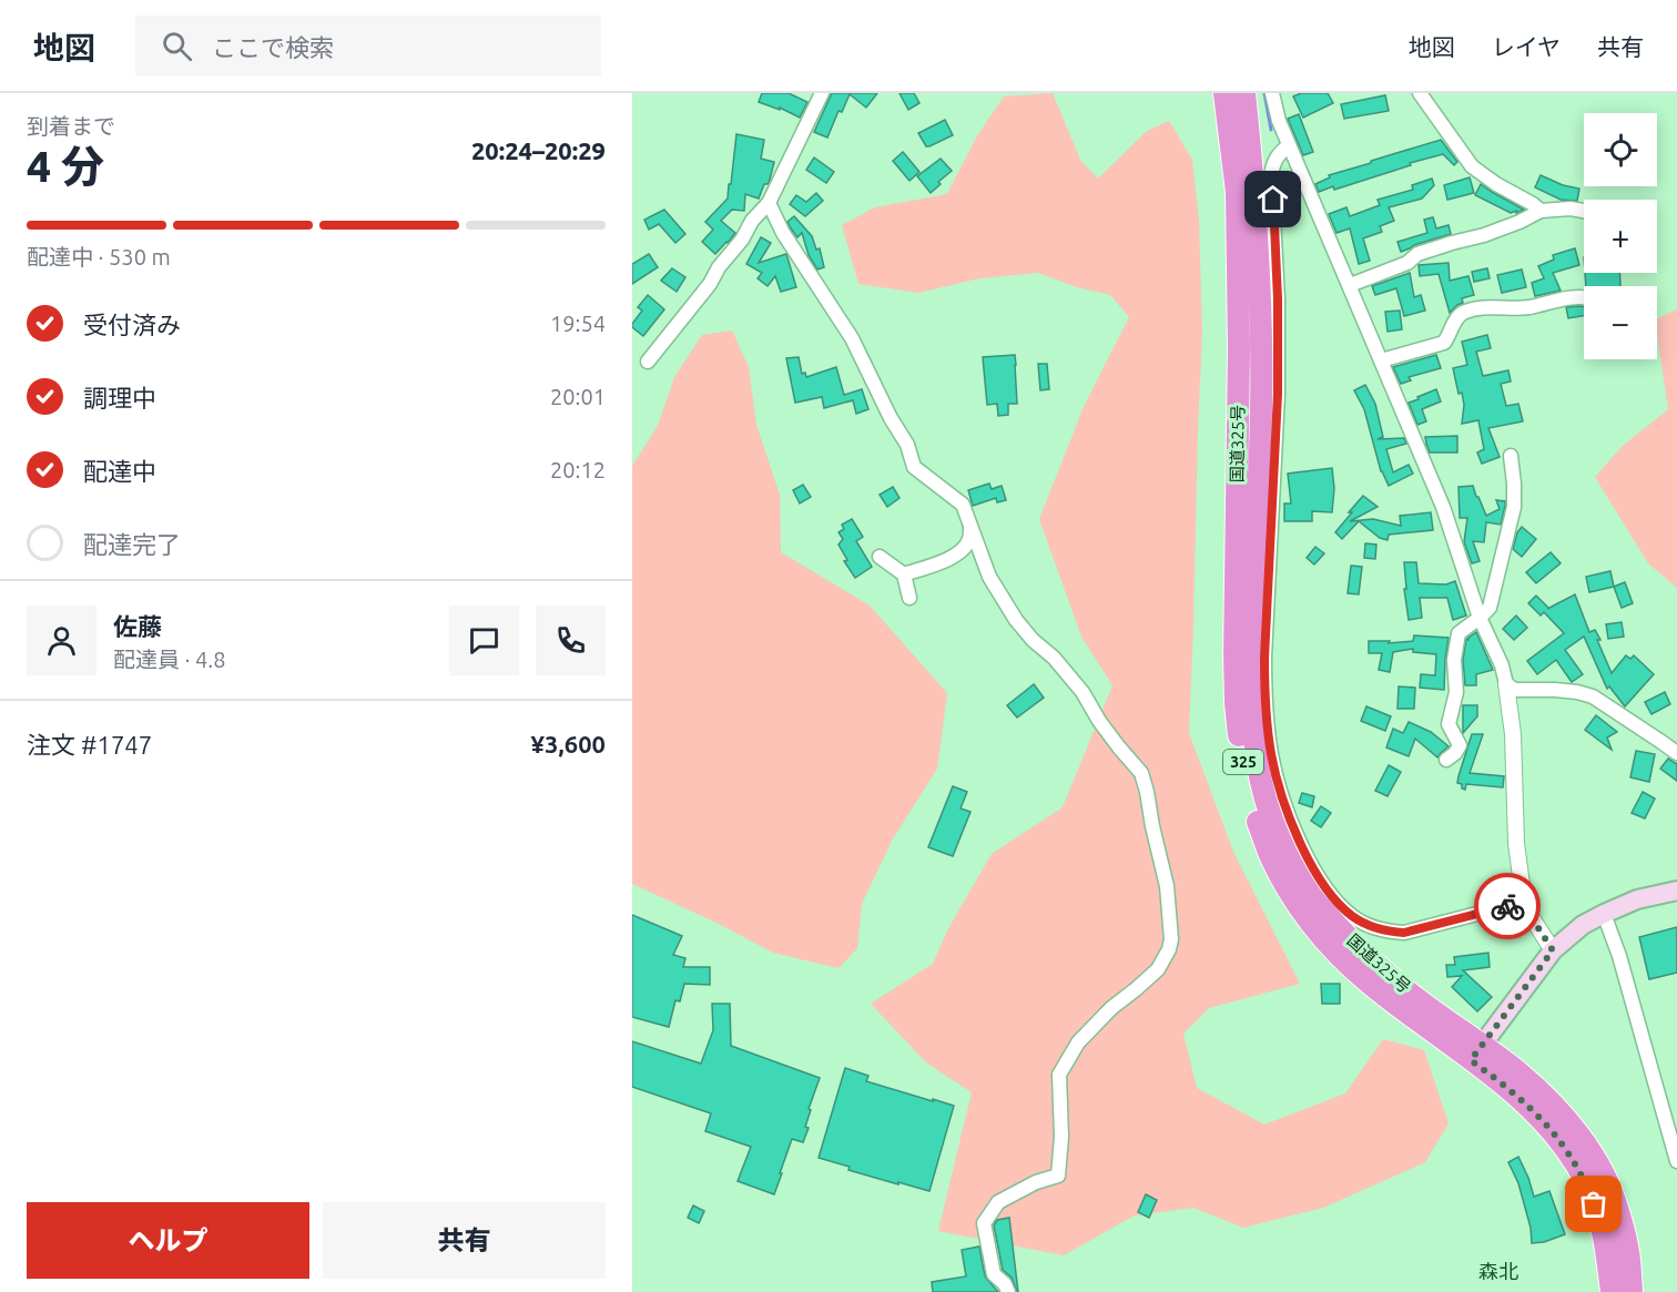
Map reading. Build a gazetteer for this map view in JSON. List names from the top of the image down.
{
  "streets": {
    "highway": ["国道325号", "325"]
  },
  "districts": ["森北"],
  "page": {
    "header": "地図",
    "search": "ここで検索",
    "nav": ["地図", "レイヤ", "共有"],
    "heading": ["4 分", "到着まで", "20:24–20:29"],
    "panel": [
      "佐藤",
      "配達員 · 4.8",
      "注文 #1747",
      "¥3,600"
    ],
    "map_buttons": ["+", "−"],
    "bar": "配達中 · 530 m",
    "list": [
      ["受付済み", "19:54"],
      ["調理中", "20:01"],
      ["配達中", "20:12"],
      "配達完了"
    ],
    "buttons": ["ヘルプ", "共有"]
  }
}
